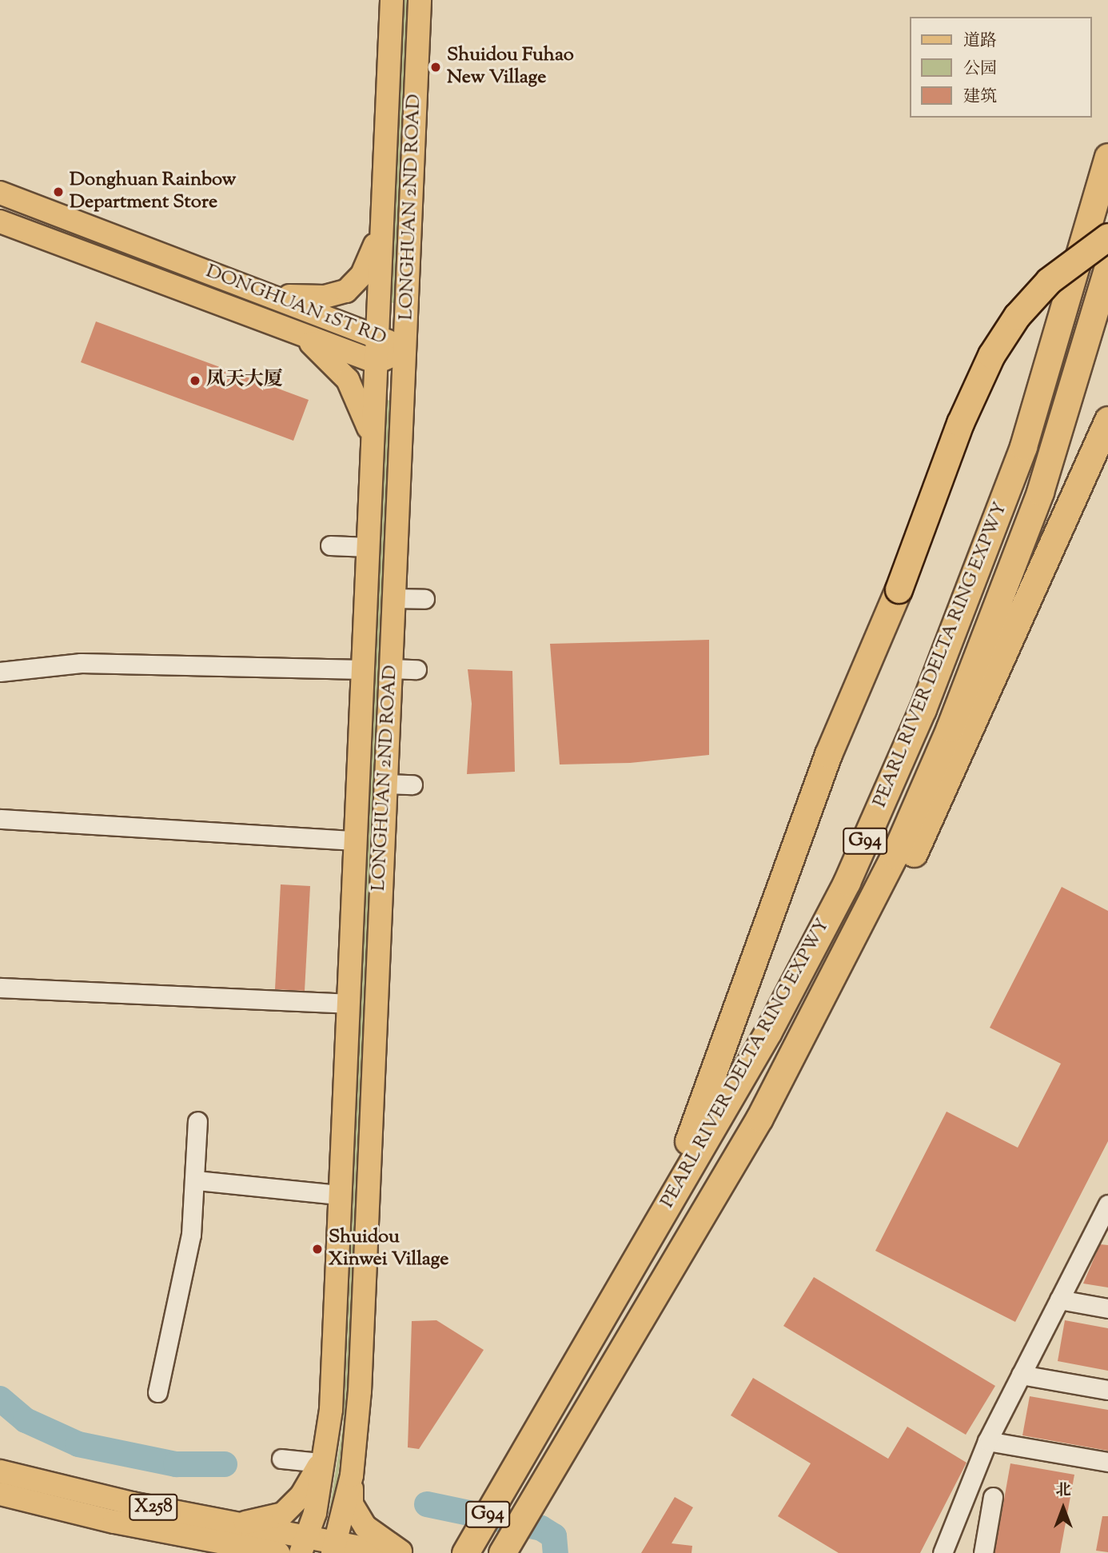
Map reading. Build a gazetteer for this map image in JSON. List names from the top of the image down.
{
  "streets": {
    "highway": ["PEARL RIVER DELTA RING EXPWY", "G94"],
    "main road": ["LONGHUAN 2ND ROAD", "DONGHUAN 1ST RD", "X258"]
  },
  "crossings": [
    ["LONGHUAN 2ND ROAD", "DONGHUAN 1ST RD"],
    ["LONGHUAN 2ND ROAD", "X258"]
  ],
  "places": [
    "Shuidou Fuhao New Village",
    "Donghuan Rainbow Department Store",
    "凤天大厦",
    "Shuidou Xinwei Village"
  ],
  "legend": ["道路", "公园", "建筑"],
  "north": "top"
}
